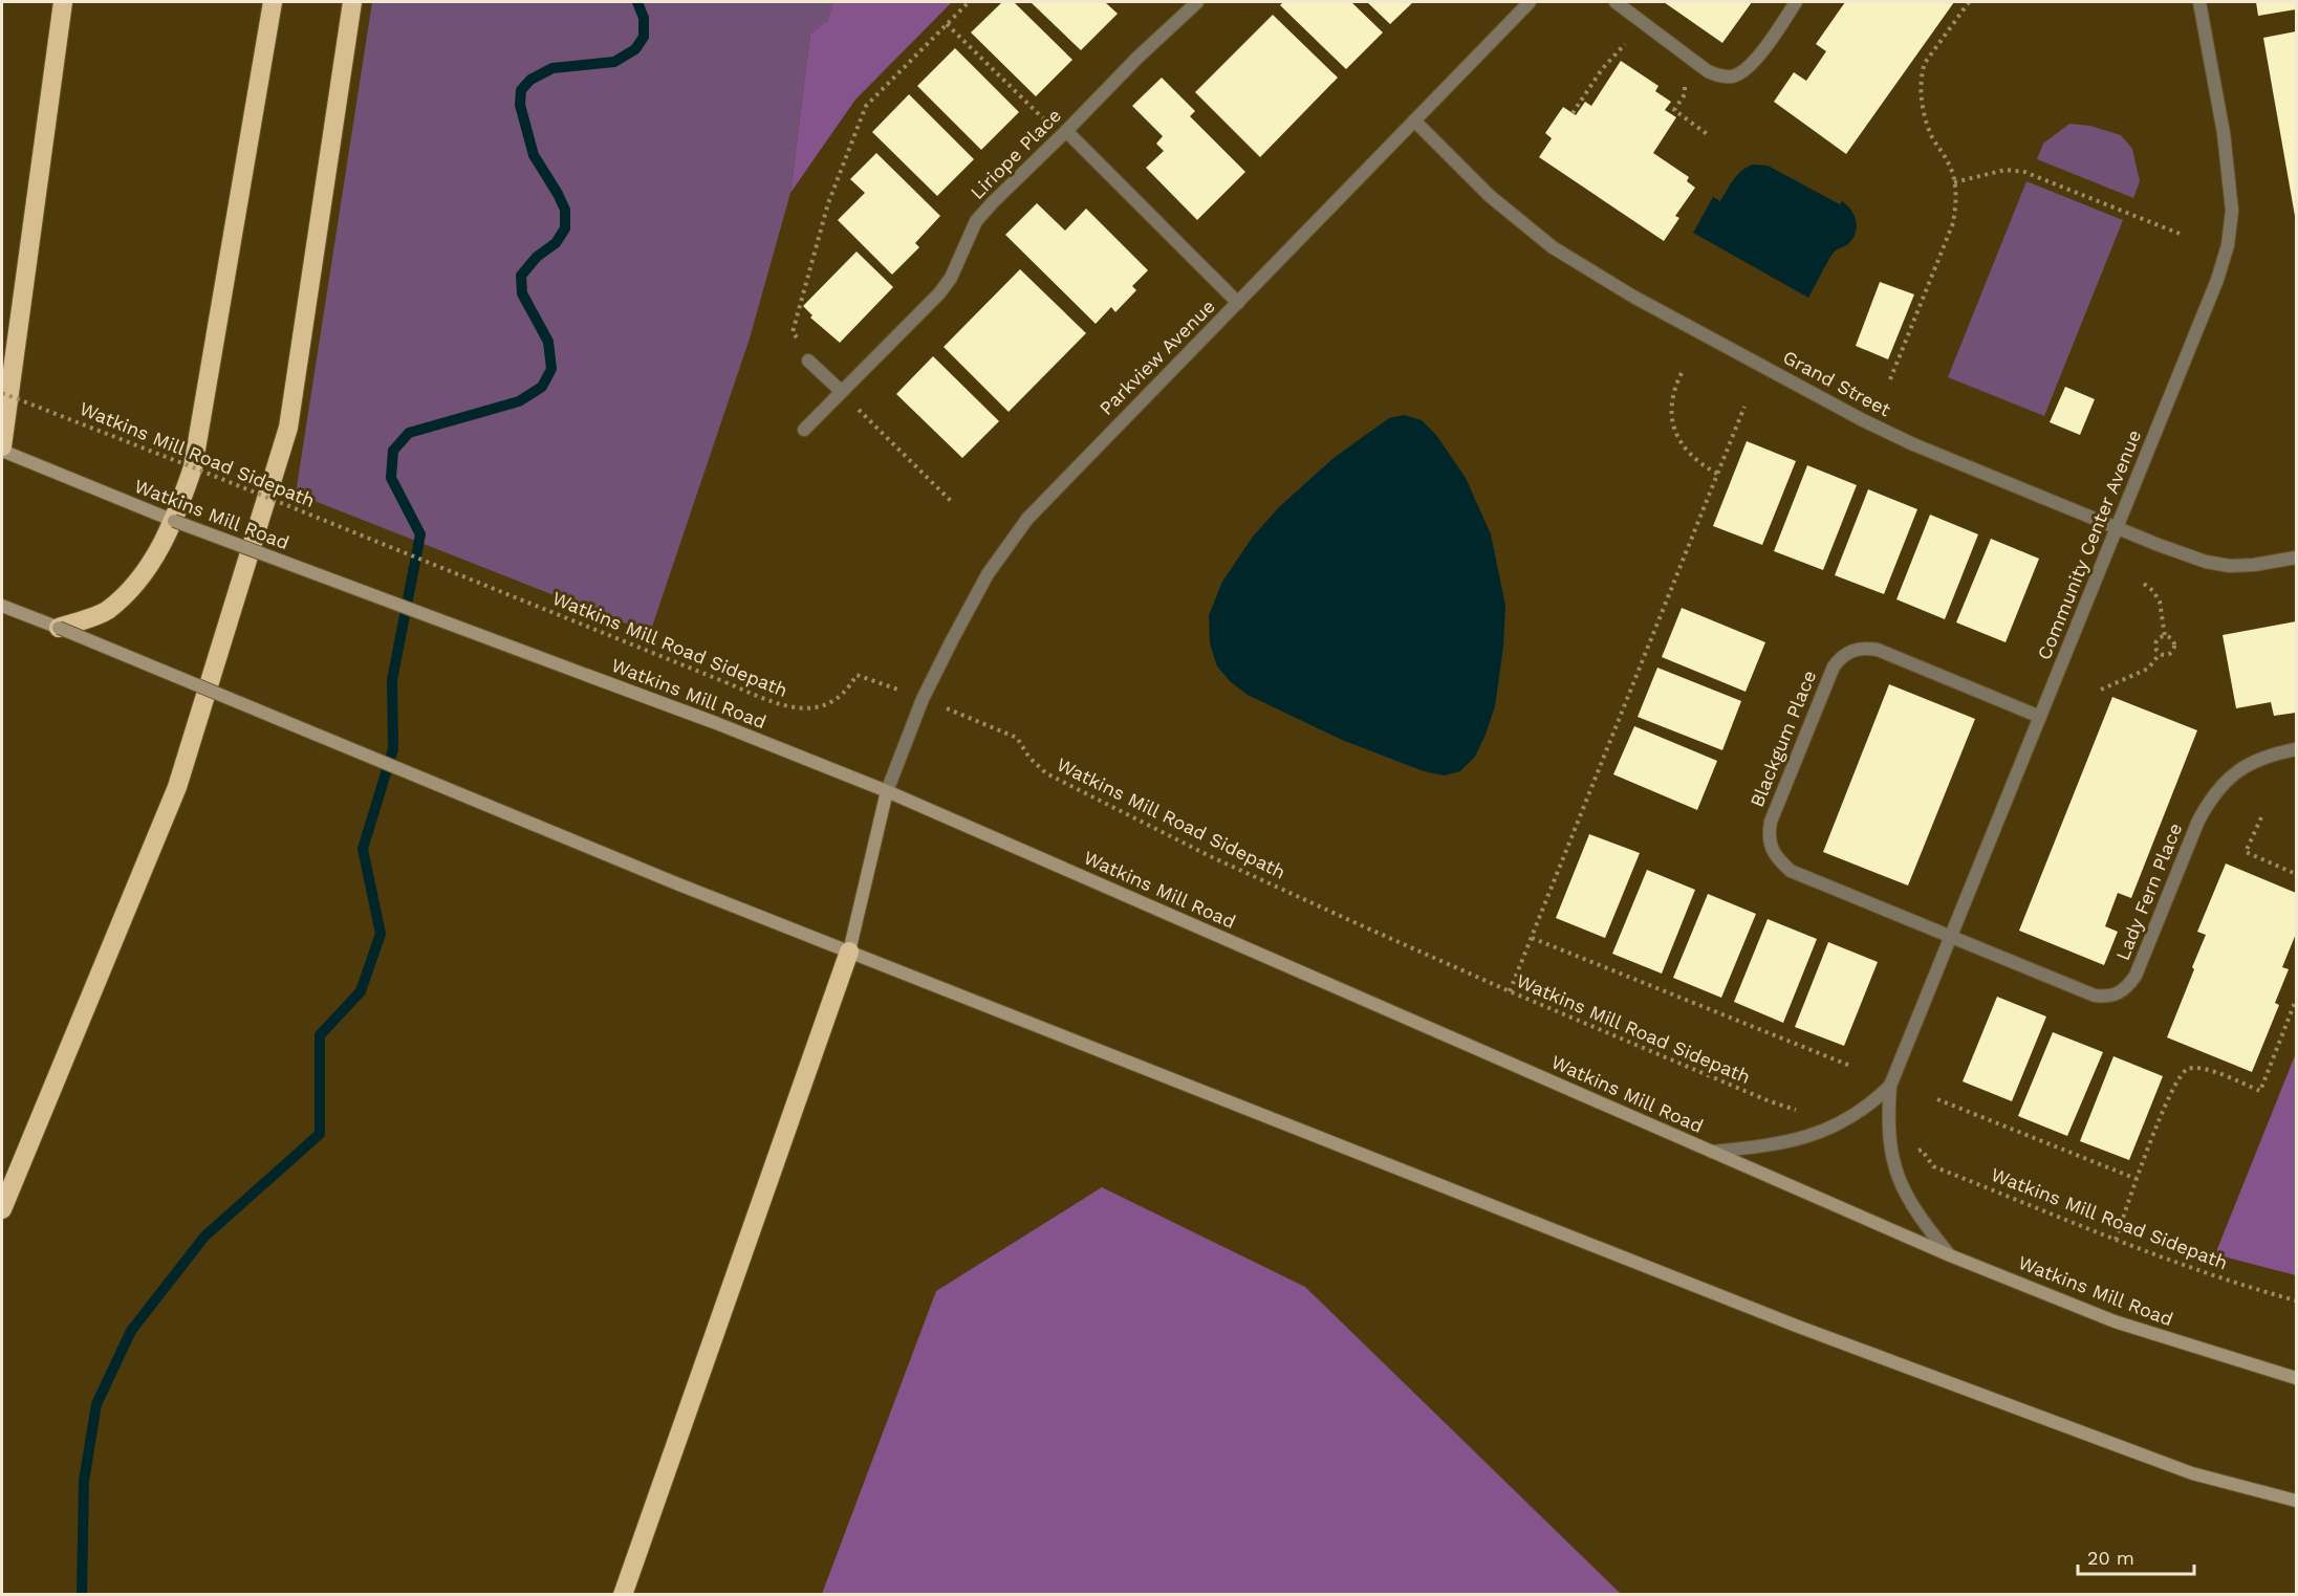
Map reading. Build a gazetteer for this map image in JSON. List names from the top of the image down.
{
  "streets": {
    "main road": ["Watkins Mill Road"],
    "street": [
      "Liriope Place",
      "Parkview Avenue",
      "Grand Street",
      "Community Center Avenue",
      "Blackgum Place",
      "Lady Fern Place"
    ],
    "path": ["Watkins Mill Road Sidepath"]
  },
  "crossings": [
    ["Parkview Avenue", "Grand Street"],
    ["Parkview Avenue", "Watkins Mill Road Sidepath"],
    ["Parkview Avenue", "Watkins Mill Road"],
    ["Grand Street", "Community Center Avenue"],
    ["Watkins Mill Road Sidepath", "Community Center Avenue"],
    ["Watkins Mill Road", "Community Center Avenue"],
    ["Community Center Avenue", "Blackgum Place"],
    ["Community Center Avenue", "Lady Fern Place"],
    ["Blackgum Place", "Lady Fern Place"]
  ],
  "scale_bar": "20 m"
}
